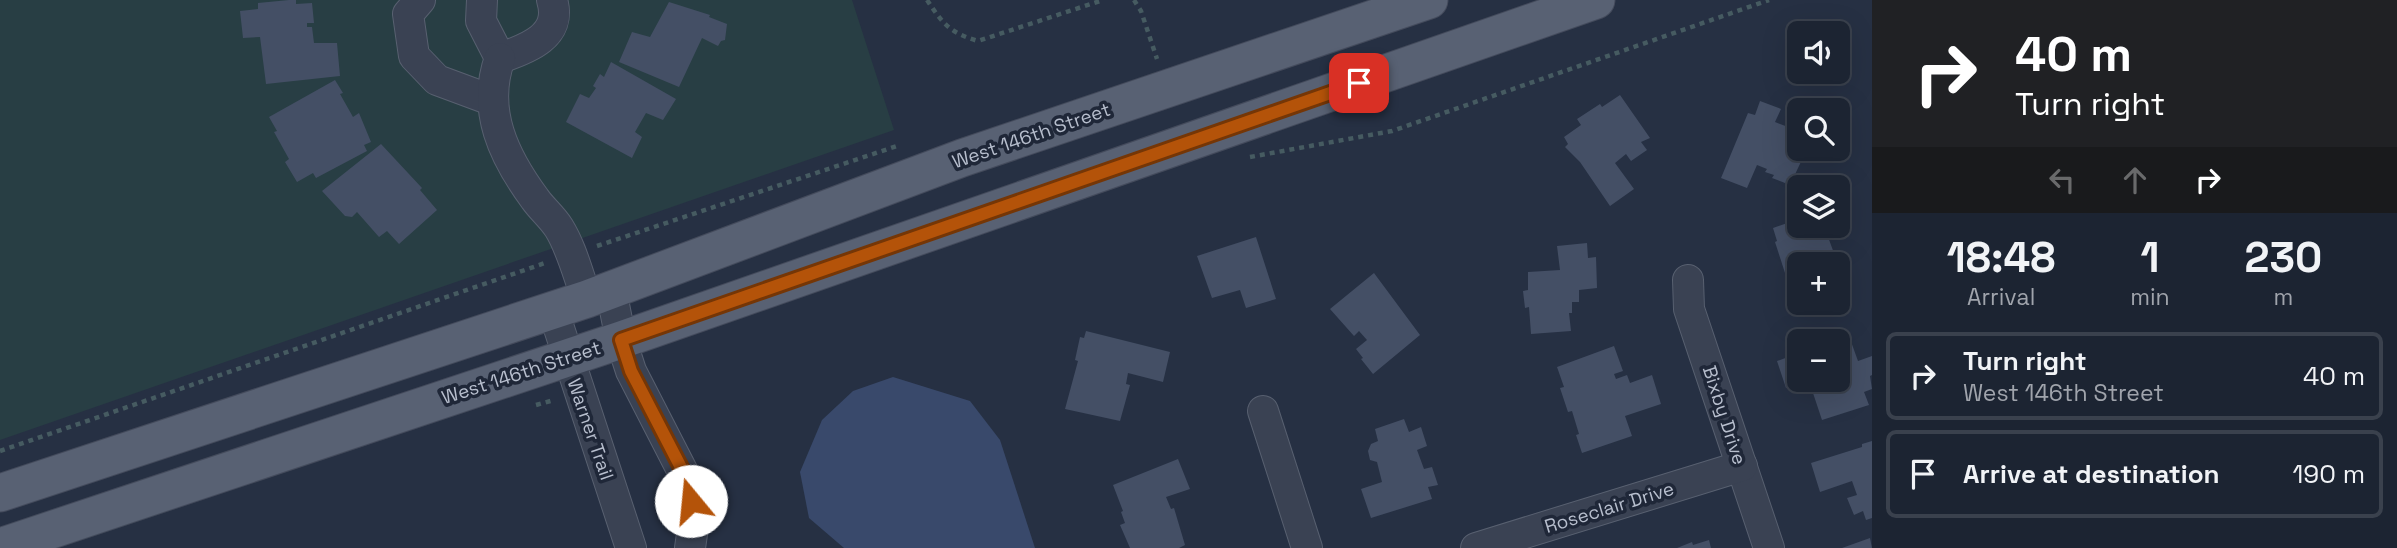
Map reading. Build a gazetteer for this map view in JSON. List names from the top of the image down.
{
  "streets": {
    "main road": ["West 146th Street"],
    "street": ["Bixby Drive", "Warner Trail", "Roseclair Drive"]
  },
  "crossings": [
    ["West 146th Street", "Warner Trail"],
    ["Bixby Drive", "Roseclair Drive"]
  ],
  "page": {
    "turn": ["40 m", "Turn right"],
    "map_buttons": ["+", "−"],
    "eta": [
      "18:48",
      "Arrival",
      "1",
      "min",
      "230",
      "m"
    ],
    "list": [
      {
        "name": "Turn right",
        "note": "West 146th Street",
        "value": "40 m"
      },
      {
        "name": "Arrive at destination",
        "value": "190 m"
      }
    ]
  }
}
